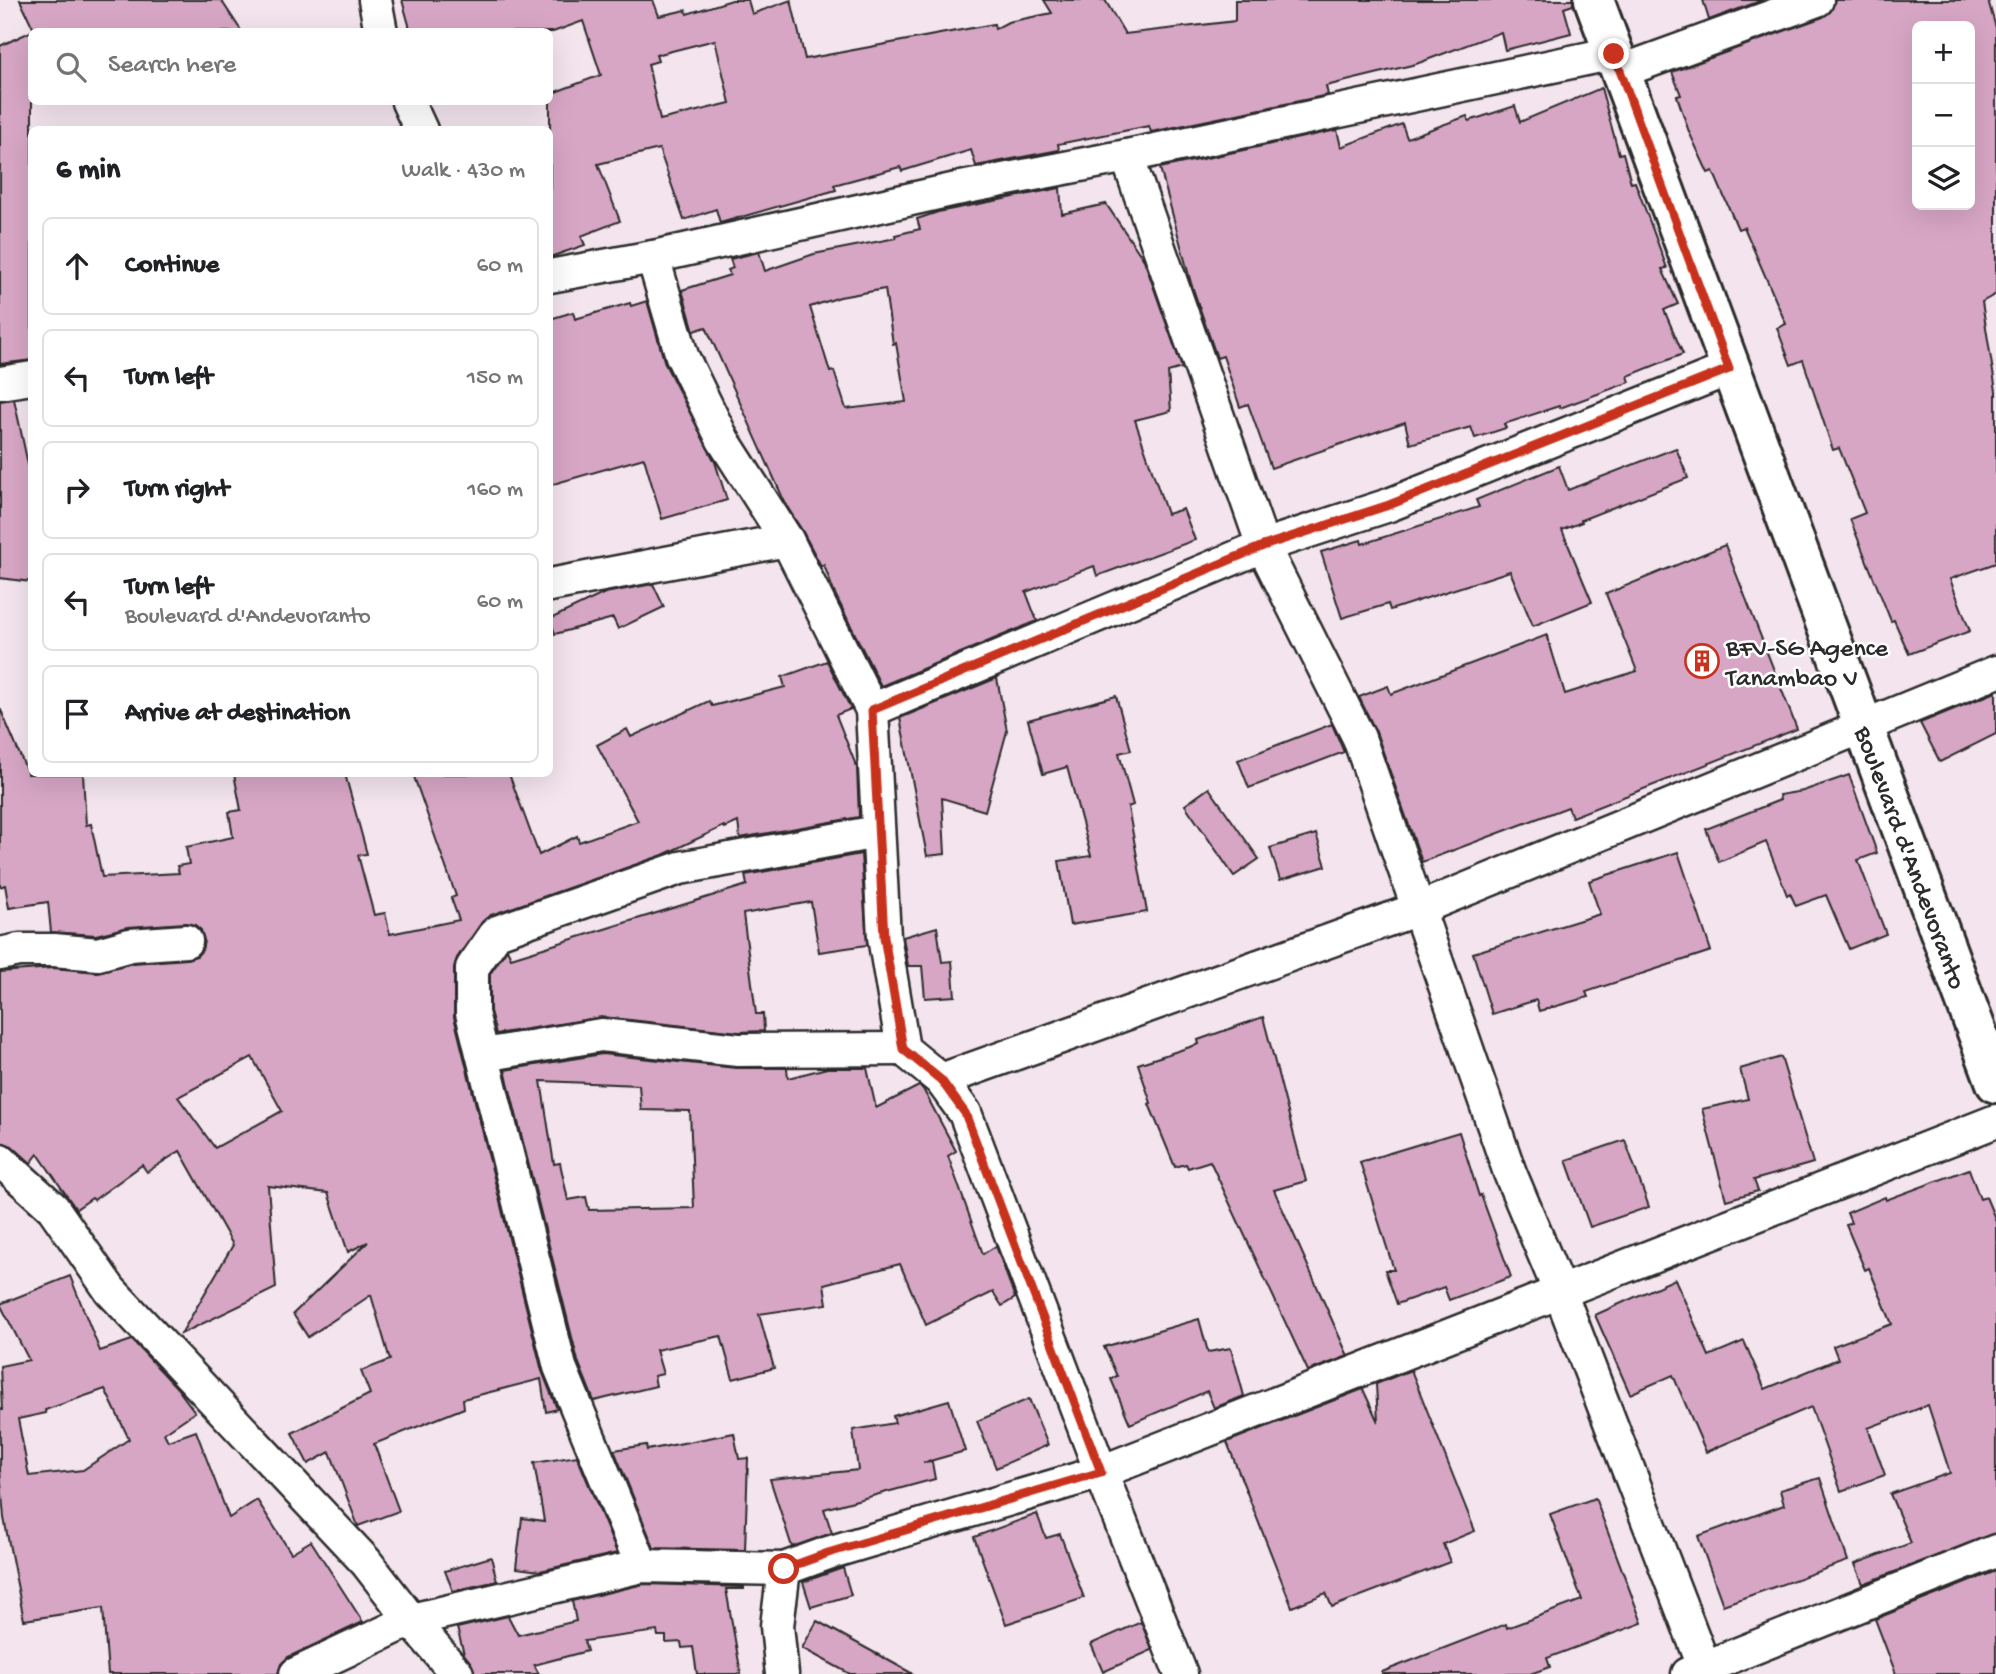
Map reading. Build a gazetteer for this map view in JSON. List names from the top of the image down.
{
  "streets": {
    "main road": ["Boulevard d'Andevoranto"]
  },
  "places": {
    "building": ["BFV-SG Agence Tanambao V"]
  },
  "page": {
    "map_buttons": ["+", "−"],
    "search": "Search here",
    "heading": ["6 min", "Walk · 430 m"],
    "list": [
      ["Continue", "60 m"],
      ["Turn left", "150 m"],
      ["Turn right", "160 m"],
      ["Turn left", "Boulevard d'Andevoranto", "60 m"],
      "Arrive at destination"
    ]
  }
}
